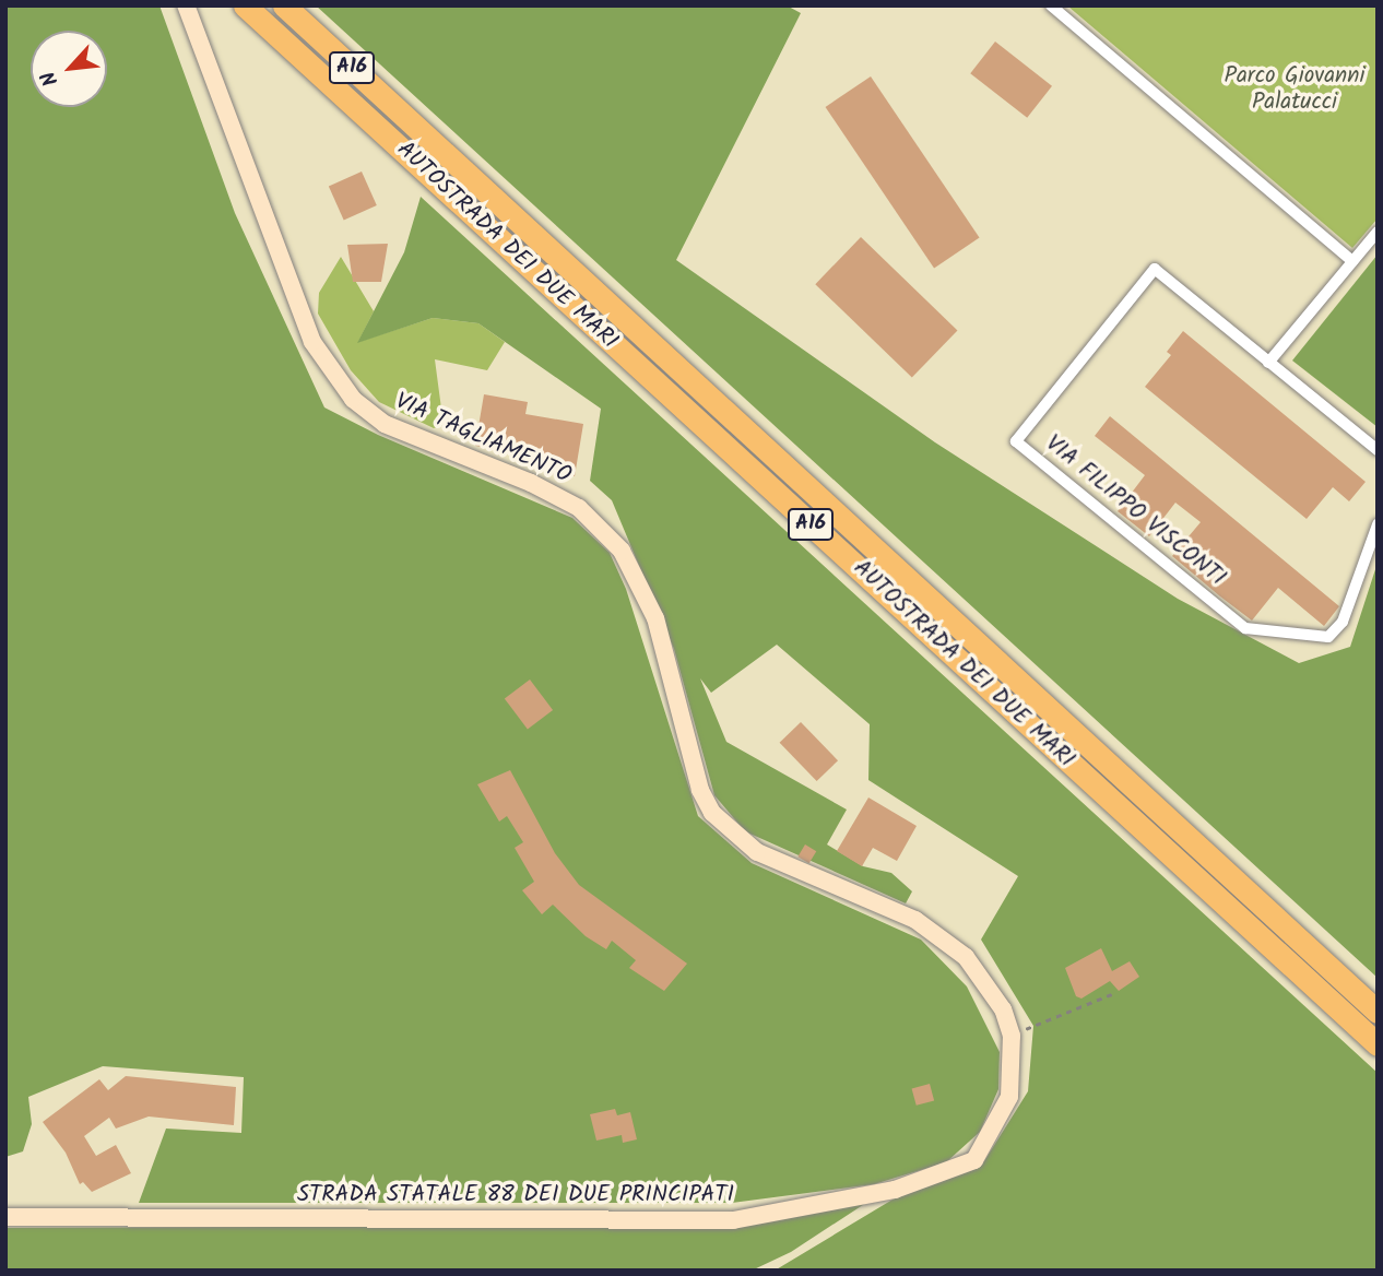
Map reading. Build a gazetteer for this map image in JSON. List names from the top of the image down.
{
  "streets": {
    "highway": ["A16", "AUTOSTRADA DEI DUE MARI"],
    "main road": ["VIA TAGLIAMENTO", "STRADA STATALE 88 DEI DUE PRINCIPATI"],
    "street": ["VIA FILIPPO VISCONTI"]
  },
  "crossings": [
    ["VIA TAGLIAMENTO", "STRADA STATALE 88 DEI DUE PRINCIPATI"]
  ],
  "parks": ["Parco Giovanni Palatucci"],
  "north": "bottom left"
}
